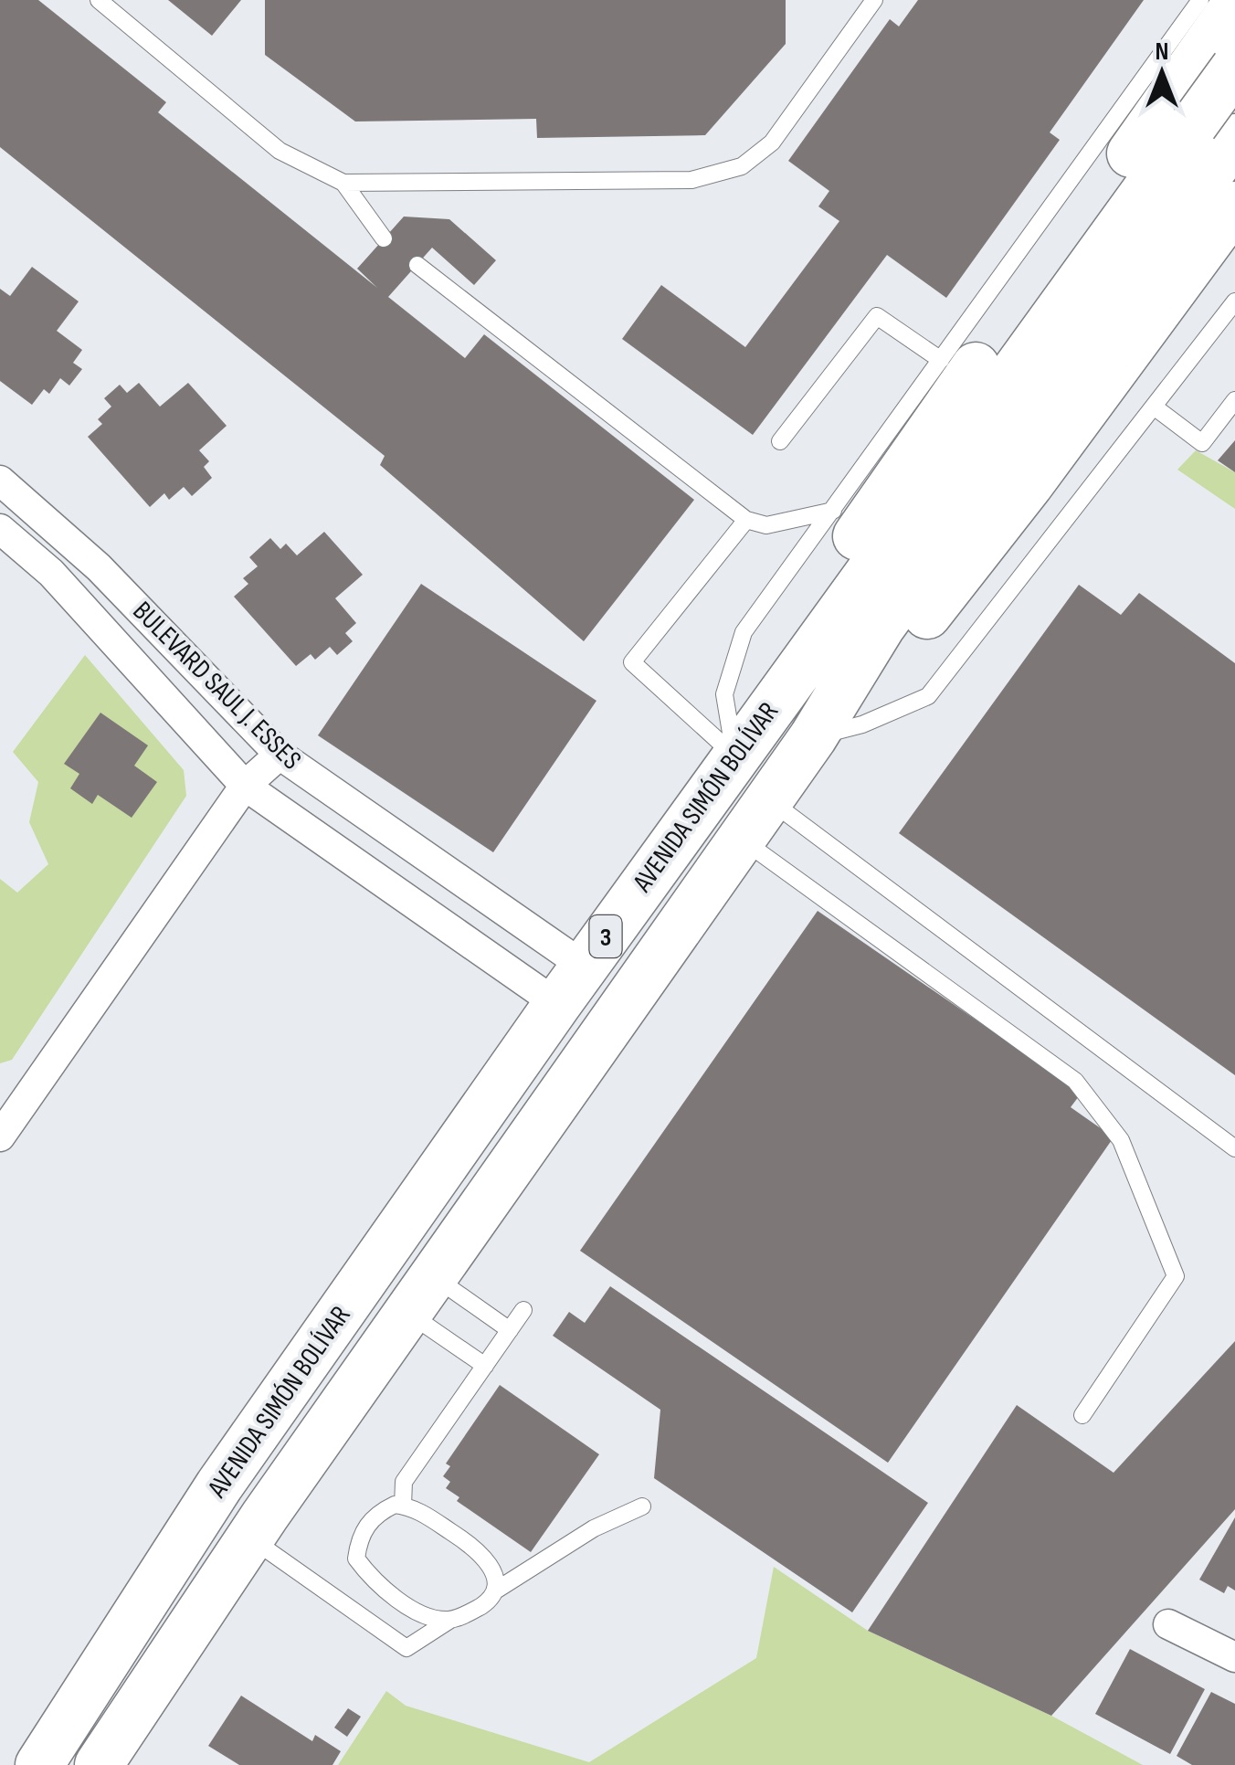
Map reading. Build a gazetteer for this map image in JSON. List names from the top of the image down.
{
  "streets": {
    "main road": ["AVENIDA SIMÓN BOLÍVAR", "3"],
    "street": ["BULEVARD SAUL J. ESSES"]
  },
  "crossings": [
    ["BULEVARD SAUL J. ESSES", "AVENIDA SIMÓN BOLÍVAR"]
  ],
  "north": "top"
}
